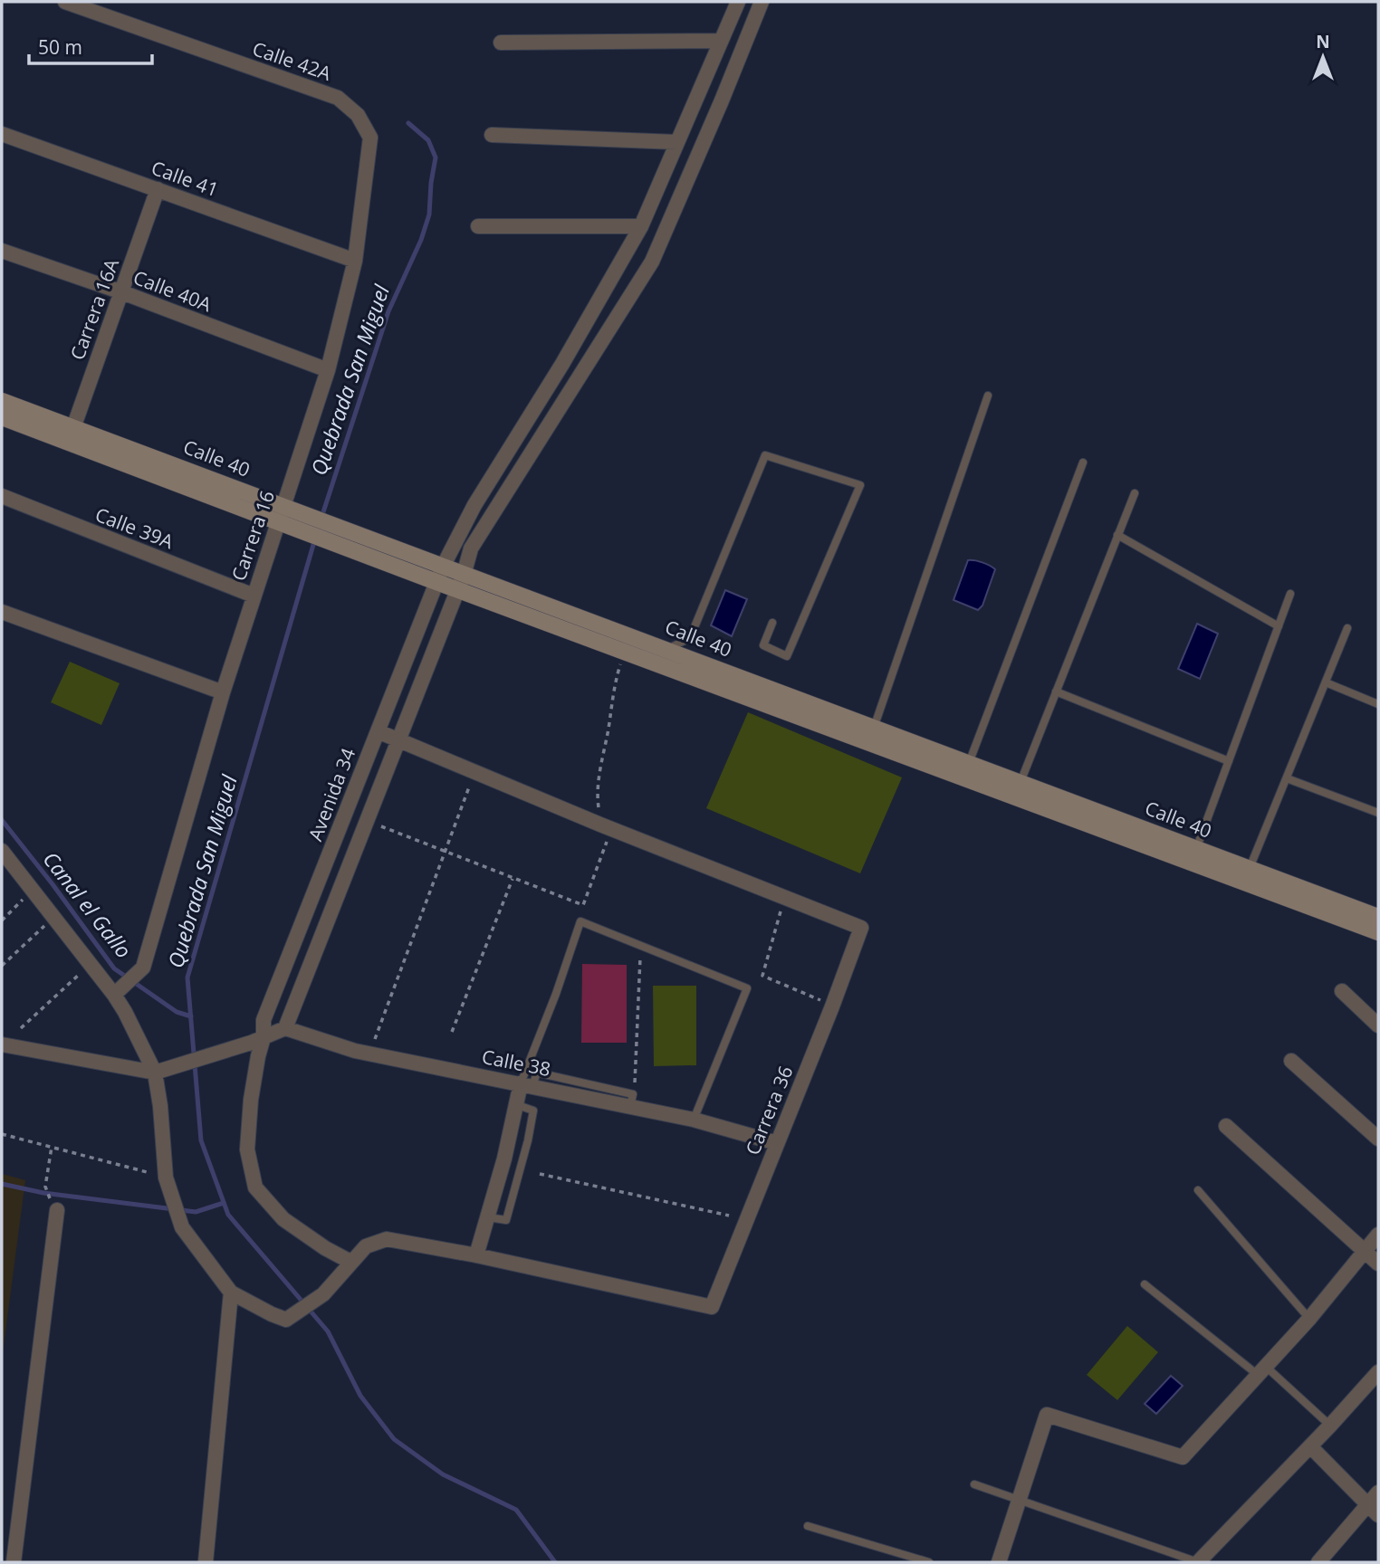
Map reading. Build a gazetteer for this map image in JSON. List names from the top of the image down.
{
  "streets": {
    "main road": ["Calle 40"],
    "street": [
      "Calle 42A",
      "Calle 41",
      "Calle 40A",
      "Carrera 16A",
      "Calle 39A",
      "Carrera 16",
      "Avenida 34",
      "Calle 38",
      "Carrera 36"
    ]
  },
  "crossings": [
    ["Calle 42A", "Carrera 16"],
    ["Calle 41", "Carrera 16A"],
    ["Calle 41", "Carrera 16"],
    ["Calle 40A", "Carrera 16A"],
    ["Calle 40A", "Carrera 16"],
    ["Carrera 16A", "Calle 40"],
    ["Calle 40", "Carrera 16"],
    ["Calle 40", "Avenida 34"],
    ["Calle 39A", "Carrera 16"],
    ["Calle 38", "Carrera 36"]
  ],
  "water": ["Quebrada San Miguel", "Canal el Gallo"],
  "scale_bar": "50 m",
  "north": "top"
}
